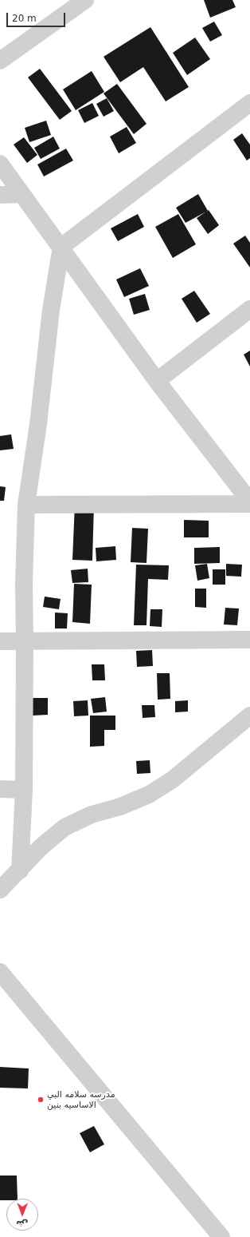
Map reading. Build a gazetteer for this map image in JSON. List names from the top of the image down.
{
  "places": ["مدرسه سلامه البي الاساسيه بنين"],
  "scale_bar": "20 m",
  "north": "bottom"
}
